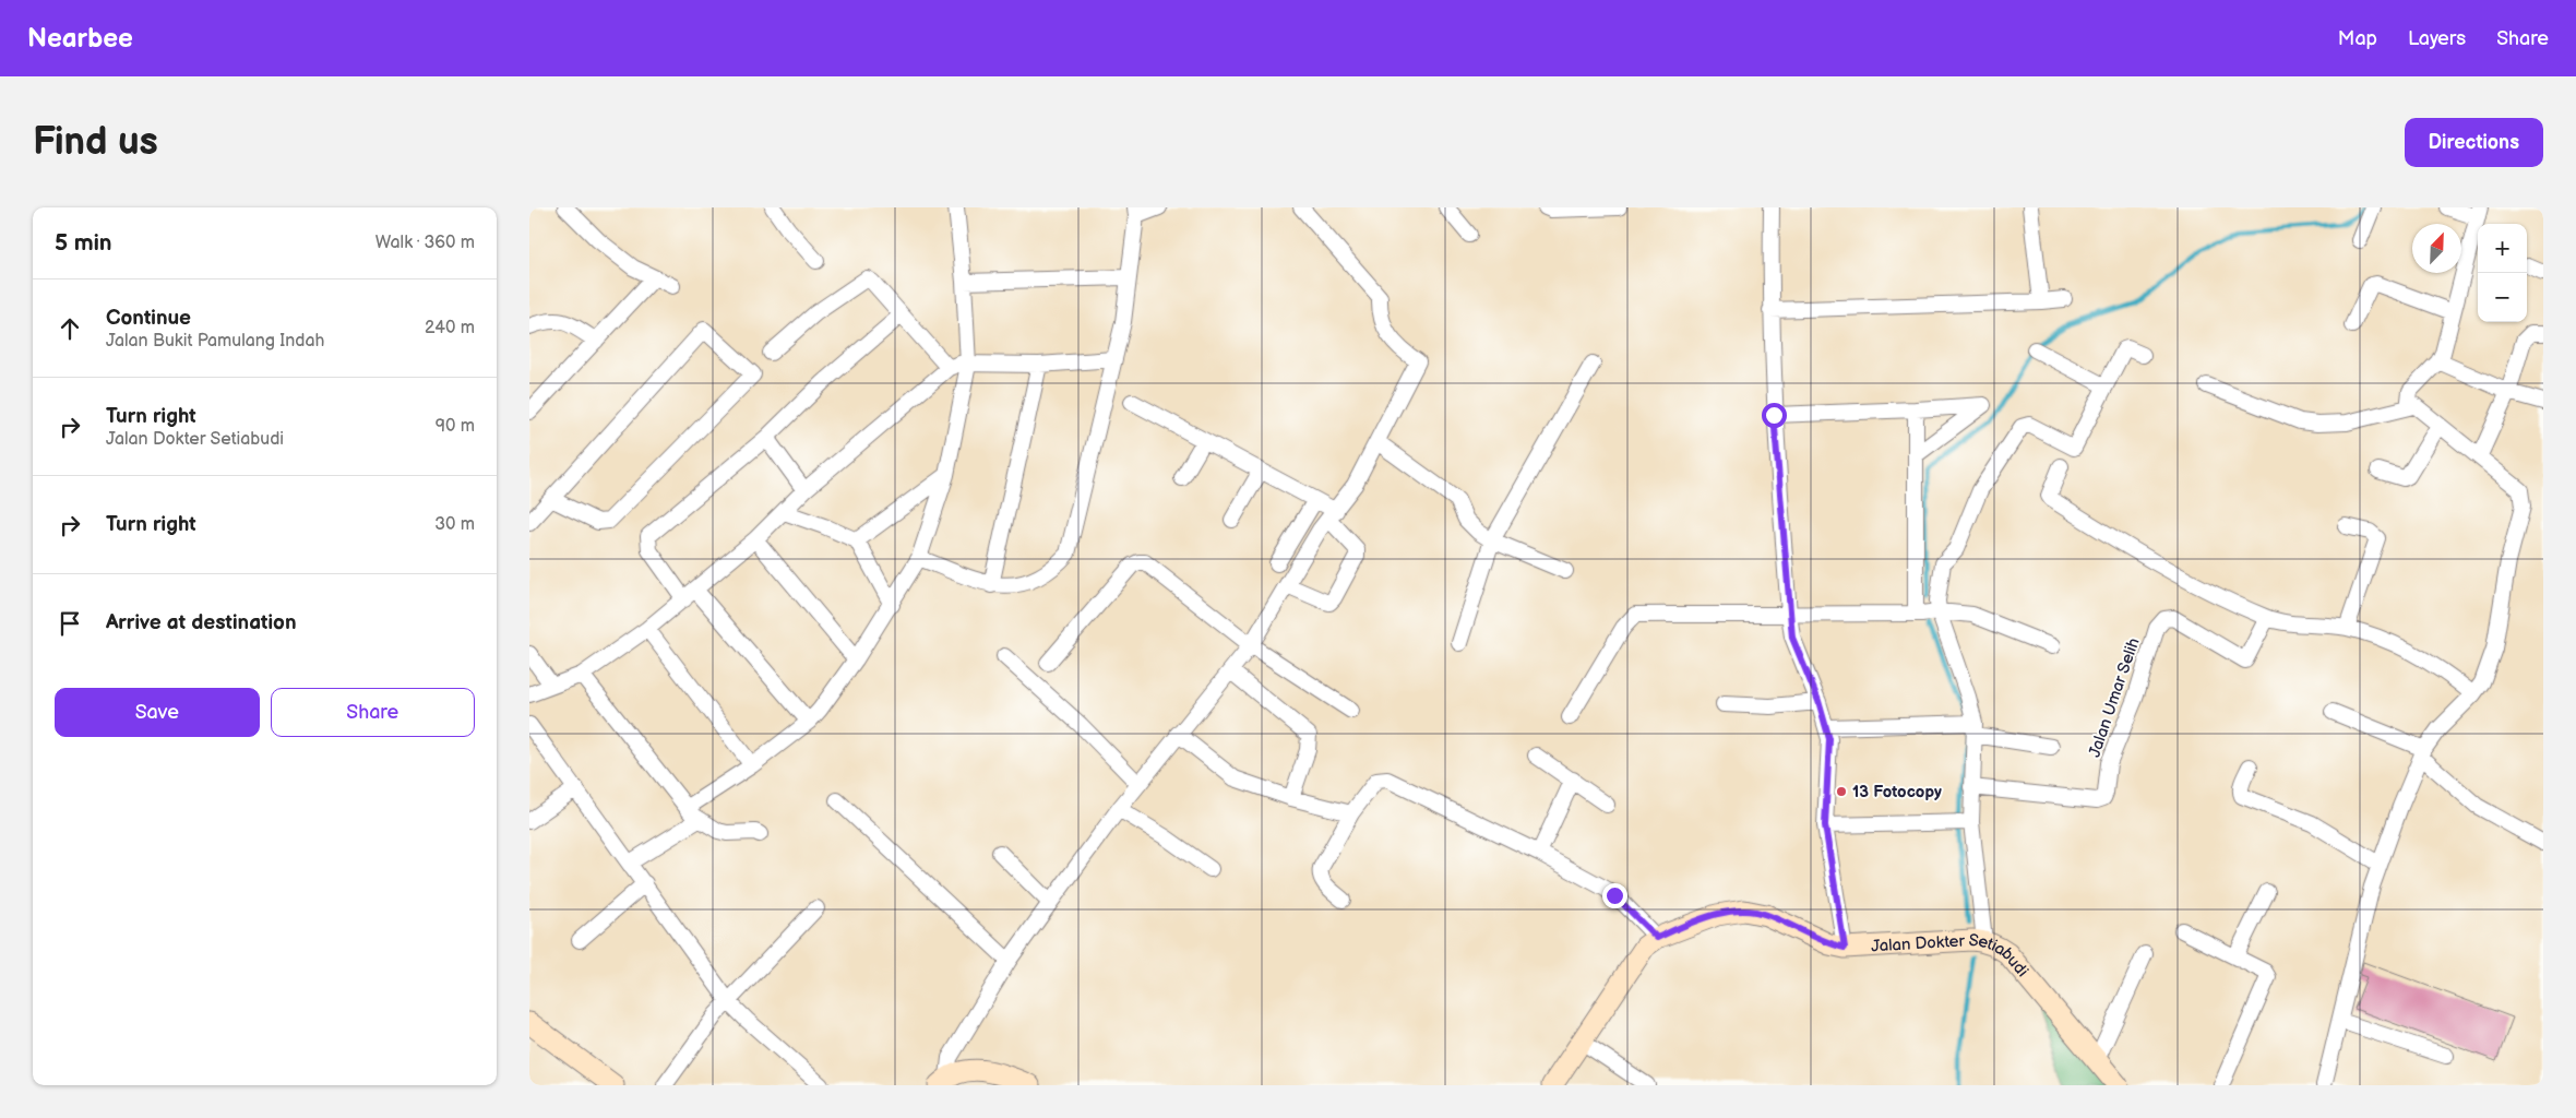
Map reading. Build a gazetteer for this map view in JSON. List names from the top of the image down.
{
  "streets": {
    "main road": ["Jalan Dokter Setiabudi"],
    "street": ["Jalan Umar Selih"]
  },
  "places": ["13 Fotocopy"],
  "north": "top right",
  "page": {
    "header": "Nearbee",
    "nav": ["Map", "Layers", "Share"],
    "buttons": [
      "Directions",
      ["Save", "Share"]
    ],
    "title": "Find us",
    "heading": ["5 min", "Walk · 360 m"],
    "map_buttons": ["+", "−"],
    "list": [
      ["Continue", "Jalan Bukit Pamulang Indah", "240 m"],
      ["Turn right", "Jalan Dokter Setiabudi", "90 m"],
      ["Turn right", "30 m"],
      "Arrive at destination"
    ]
  }
}
